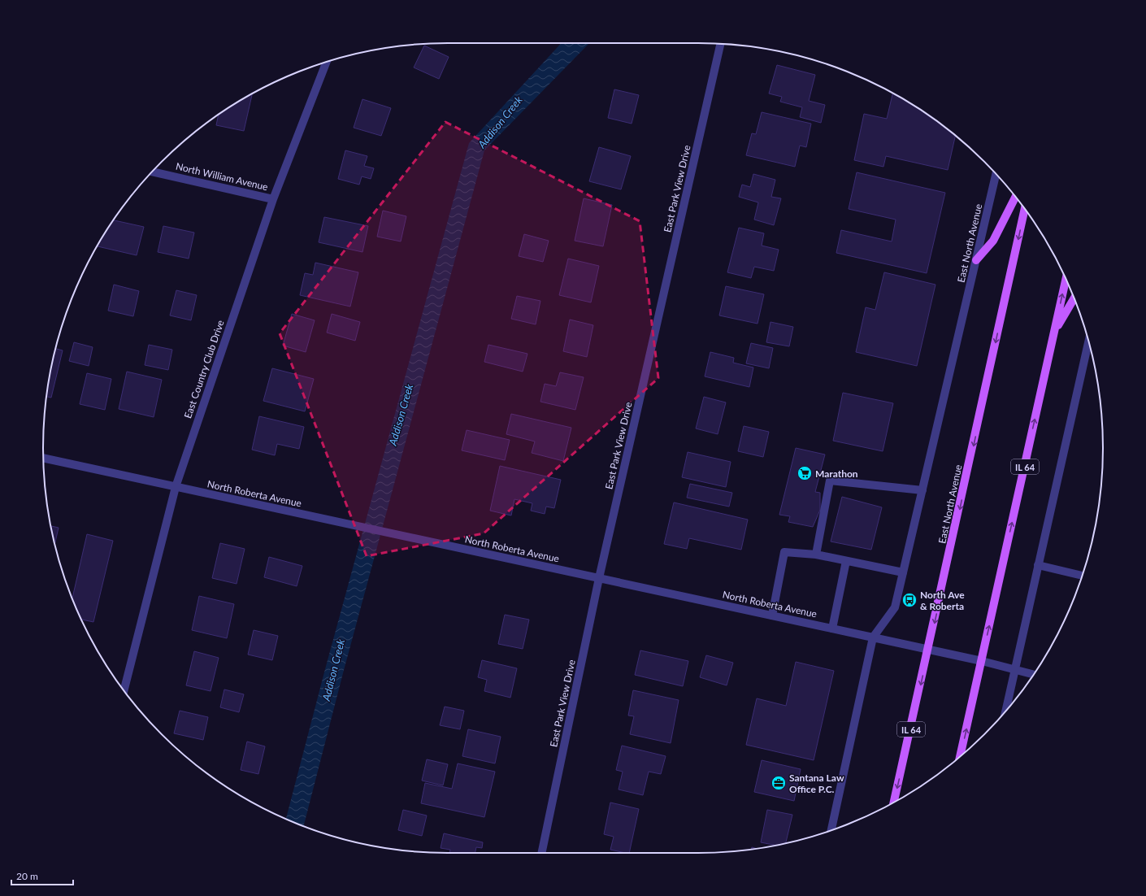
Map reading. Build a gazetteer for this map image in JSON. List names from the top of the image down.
{
  "streets": {
    "main road": ["East North Avenue", "IL 64"],
    "street": [
      "North William Avenue",
      "East Park View Drive",
      "East Country Club Drive",
      "North Roberta Avenue"
    ]
  },
  "crossings": [
    ["North William Avenue", "East Country Club Drive"],
    ["East Park View Drive", "North Roberta Avenue"],
    ["East North Avenue", "North Roberta Avenue"],
    ["East Country Club Drive", "North Roberta Avenue"],
    ["IL 64", "North Roberta Avenue"]
  ],
  "water": ["Addison Creek"],
  "places": {
    "supermarket": ["Marathon"],
    "bus stop": ["North Ave & Roberta"],
    "office": ["Santana Law Office P.C."]
  },
  "scale_bar": "20 m"
}
